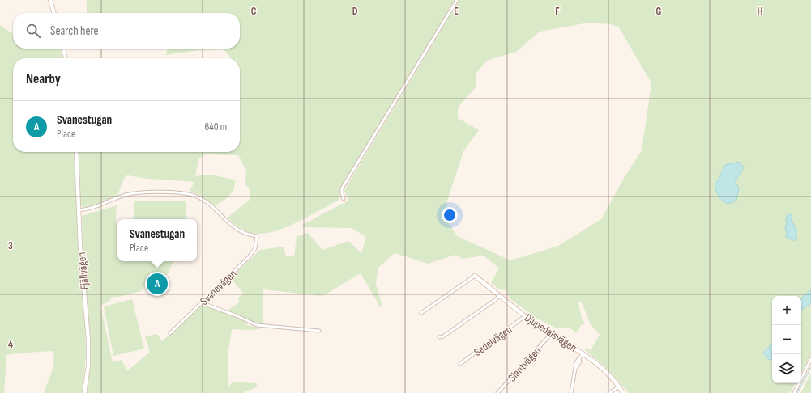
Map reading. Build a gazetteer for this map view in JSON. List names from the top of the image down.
{
  "streets": {
    "street": [
      "Fjällvägen",
      "Svanevägen",
      "Djupedalsvägen",
      "Sedelvägen",
      "Slantvägen"
    ]
  },
  "crossings": [
    ["Fjällvägen", "Svanevägen"],
    ["Djupedalsvägen", "Sedelvägen"],
    ["Djupedalsvägen", "Slantvägen"]
  ],
  "page": {
    "search": "Search here",
    "heading": "Nearby",
    "list": [
      {
        "mark": "A",
        "name": "Svanestugan",
        "note": "Place",
        "value": "640 m"
      }
    ],
    "popup": ["Svanestugan", "Place"],
    "pins": "A",
    "map_buttons": ["+", "−"]
  },
  "grid": {
    "columns": [
      "C",
      "D",
      "E",
      "F",
      "G",
      "H"
    ],
    "rows": ["3", "4"]
  }
}
